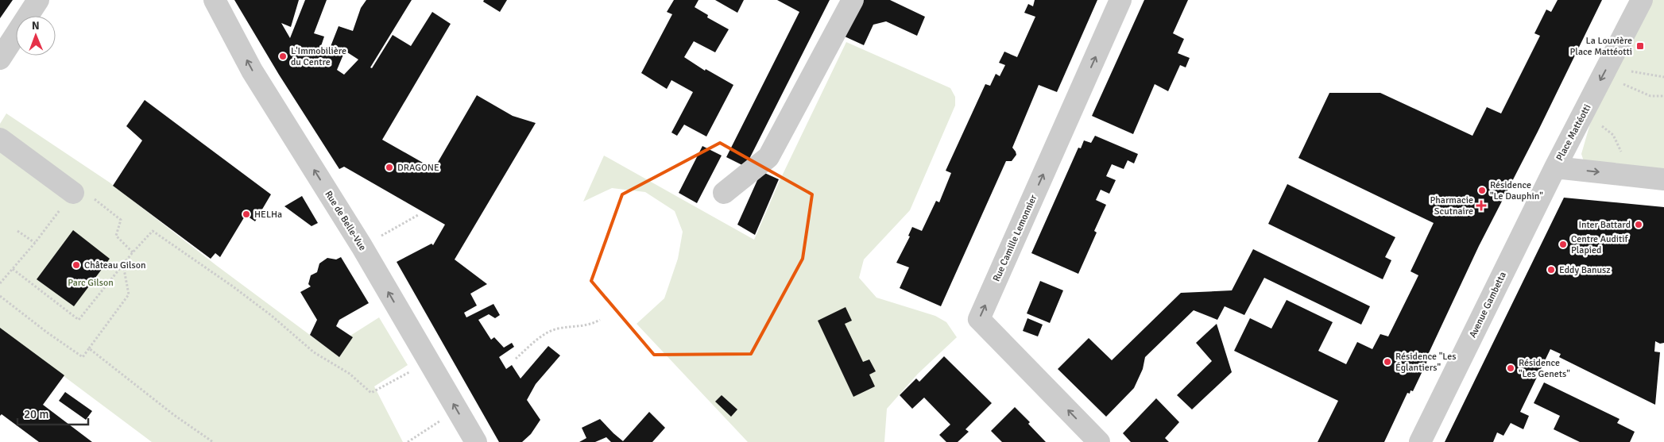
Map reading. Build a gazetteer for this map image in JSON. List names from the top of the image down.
{
  "streets": {
    "street": [
      "Place Mattéotti",
      "Rue de Belle-Vue",
      "Rue Camille Lemonnier",
      "Avenue Gambetta"
    ]
  },
  "crossings": [
    ["Place Mattéotti", "Avenue Gambetta"]
  ],
  "one_way": ["Rue de Belle-Vue", "Rue Camille Lemonnier"],
  "parks": ["Parc Gilson"],
  "places": {
    "transit": ["La Louvière Place Mattéotti"],
    "other": [
      "L'Immobilière du Centre",
      "DRAGONE",
      "Résidence \"Le Dauphin\"",
      "HELHa",
      "Inter Battard",
      "Centre Auditif Plapied",
      "Château Gilson",
      "Eddy Banusz",
      "Résidence \"Les Églantiers\"",
      "Résidence \"Les Genets\""
    ],
    "health": ["Pharmacie Scutnaire"]
  },
  "scale_bar": "20 m",
  "north": "top"
}
